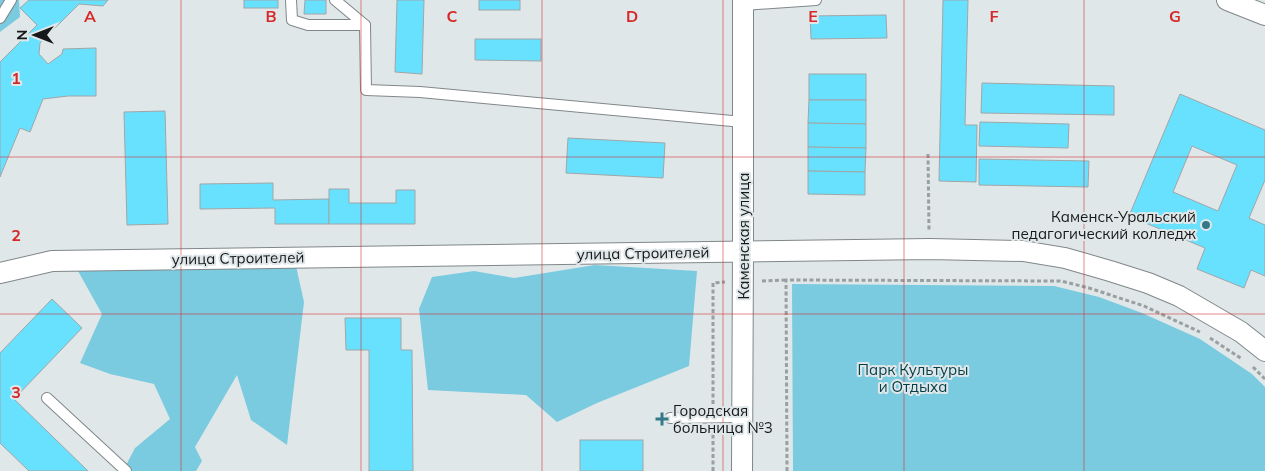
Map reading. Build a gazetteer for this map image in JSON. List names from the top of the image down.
{
  "streets": {
    "street": ["Каменская улица", "улица Строителей"]
  },
  "crossings": [
    ["Каменская улица", "улица Строителей"]
  ],
  "parks": ["Парк Культуры и Отдыха"],
  "places": {
    "other": ["Каменск-Уральский педагогический колледж"],
    "health": ["Городская больница №3"]
  },
  "north": "left",
  "grid": {
    "columns": [
      "A",
      "B",
      "C",
      "D",
      "E",
      "F",
      "G"
    ],
    "rows": ["1", "2", "3"]
  }
}
